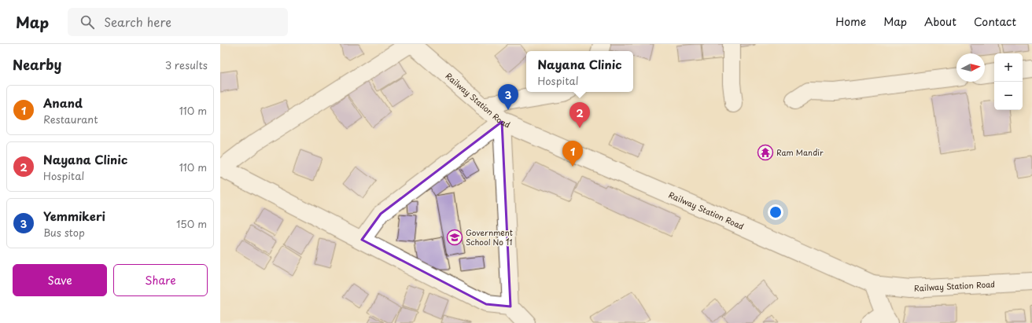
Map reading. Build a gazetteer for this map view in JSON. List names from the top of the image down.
{
  "streets": {
    "street": ["Railway Station Road"]
  },
  "places": {
    "temple": ["Ram Mandir"],
    "school or university": ["Government School No 11"]
  },
  "north": "right",
  "page": {
    "header": "Map",
    "search": "Search here",
    "nav": [
      "Home",
      "Map",
      "About",
      "Contact"
    ],
    "heading": ["Nearby", "3 results"],
    "popup": ["Nayana Clinic", "Hospital"],
    "map_buttons": ["+", "−"],
    "pins": ["3", "2", "1"],
    "list": [
      {
        "mark": "1",
        "name": "Anand",
        "note": "Restaurant",
        "value": "110 m"
      },
      {
        "mark": "2",
        "name": "Nayana Clinic",
        "note": "Hospital",
        "value": "110 m"
      },
      {
        "mark": "3",
        "name": "Yemmikeri",
        "note": "Bus stop",
        "value": "150 m"
      }
    ],
    "buttons": ["Save", "Share"]
  }
}
